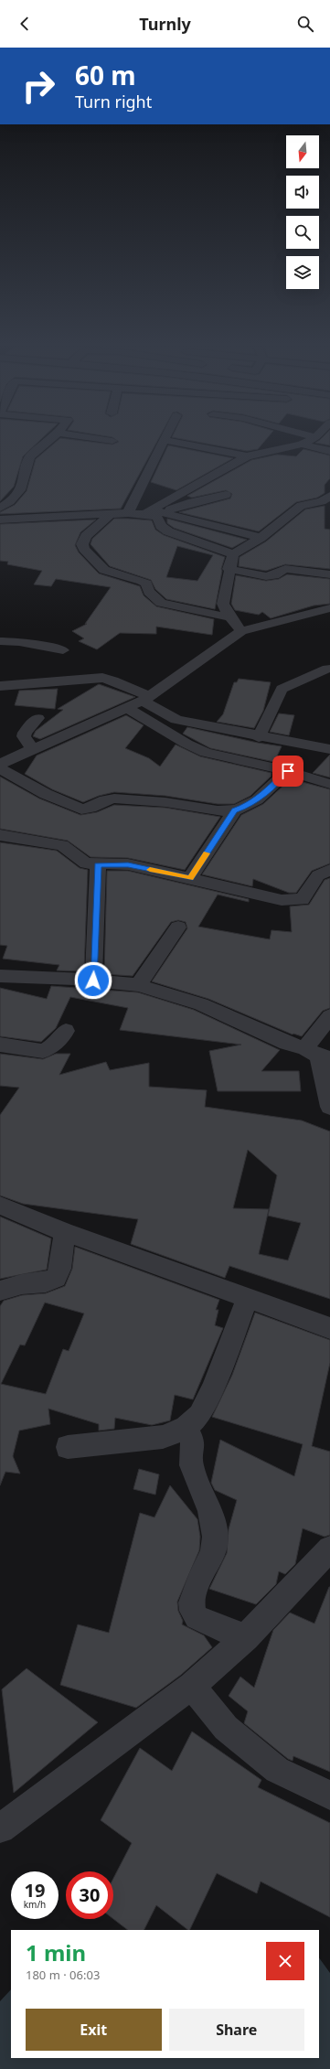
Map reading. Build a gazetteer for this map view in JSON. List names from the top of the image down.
{
  "north": "bottom",
  "page": {
    "header": "Turnly",
    "turn": ["60 m", "Turn right"],
    "speed": "19 km/h",
    "limit": "30",
    "heading": ["1 min", "180 m · 06:03"],
    "buttons": ["Exit", "Share"]
  }
}
